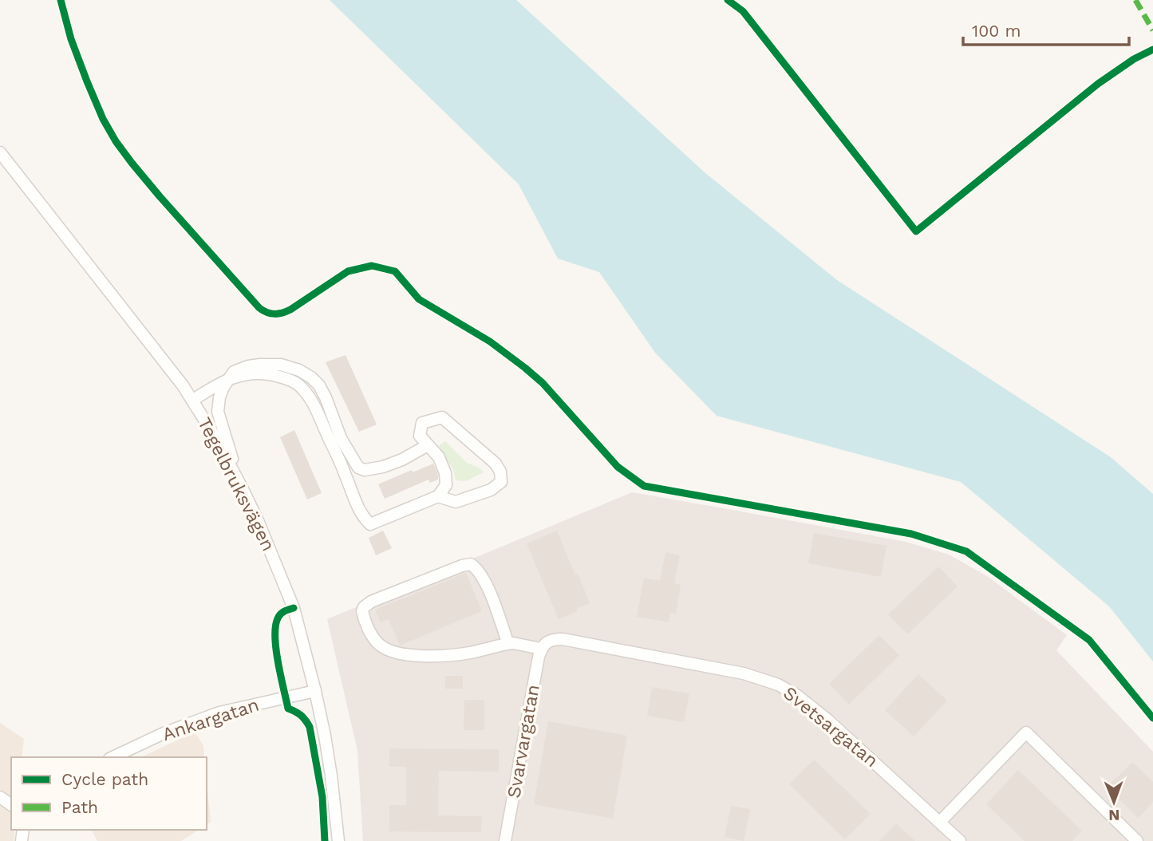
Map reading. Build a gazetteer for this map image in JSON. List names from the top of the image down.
{
  "streets": {
    "street": [
      "Tegelbruksvägen",
      "Ankargatan",
      "Svetsargatan",
      "Svarvargatan"
    ]
  },
  "crossings": [
    ["Tegelbruksvägen", "Ankargatan"],
    ["Svetsargatan", "Svarvargatan"]
  ],
  "legend": ["Cycle path", "Path"],
  "scale_bar": "100 m",
  "north": "bottom"
}
